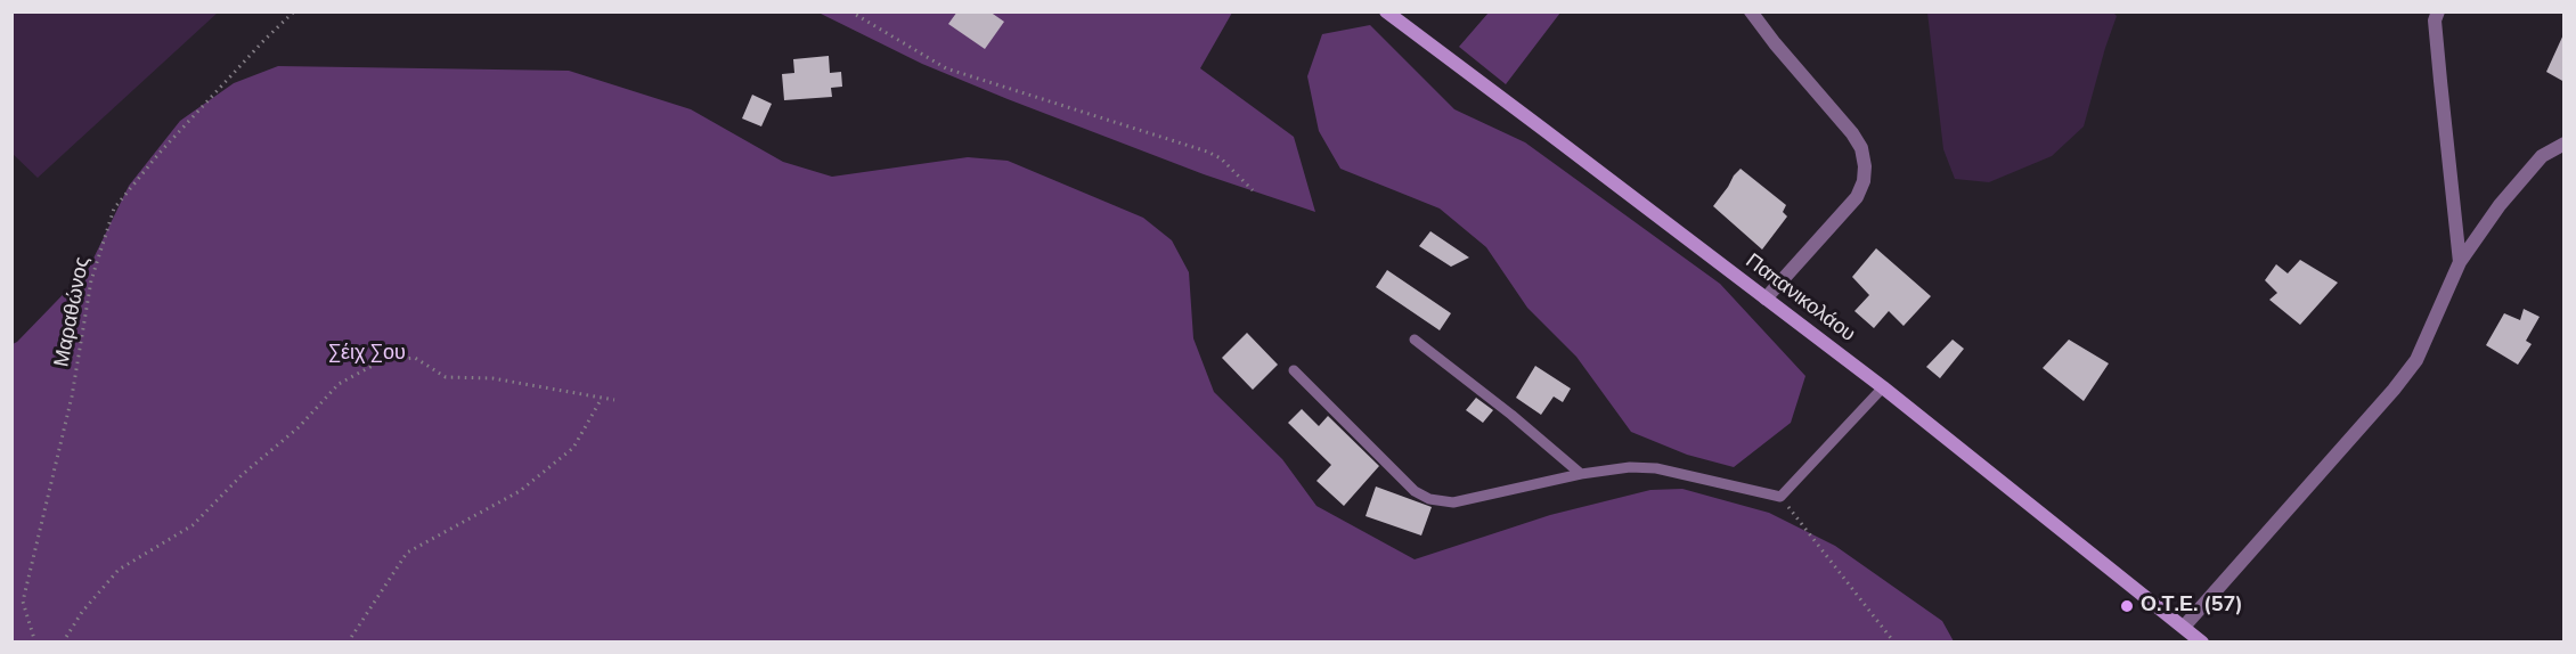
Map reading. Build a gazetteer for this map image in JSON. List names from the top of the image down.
{
  "streets": {
    "main road": ["Παπανικολάου"],
    "path": ["Μαραθώνος"]
  },
  "parks": ["Σέιχ Σου"],
  "places": ["Ο.Τ.Ε. (57)"]
}
